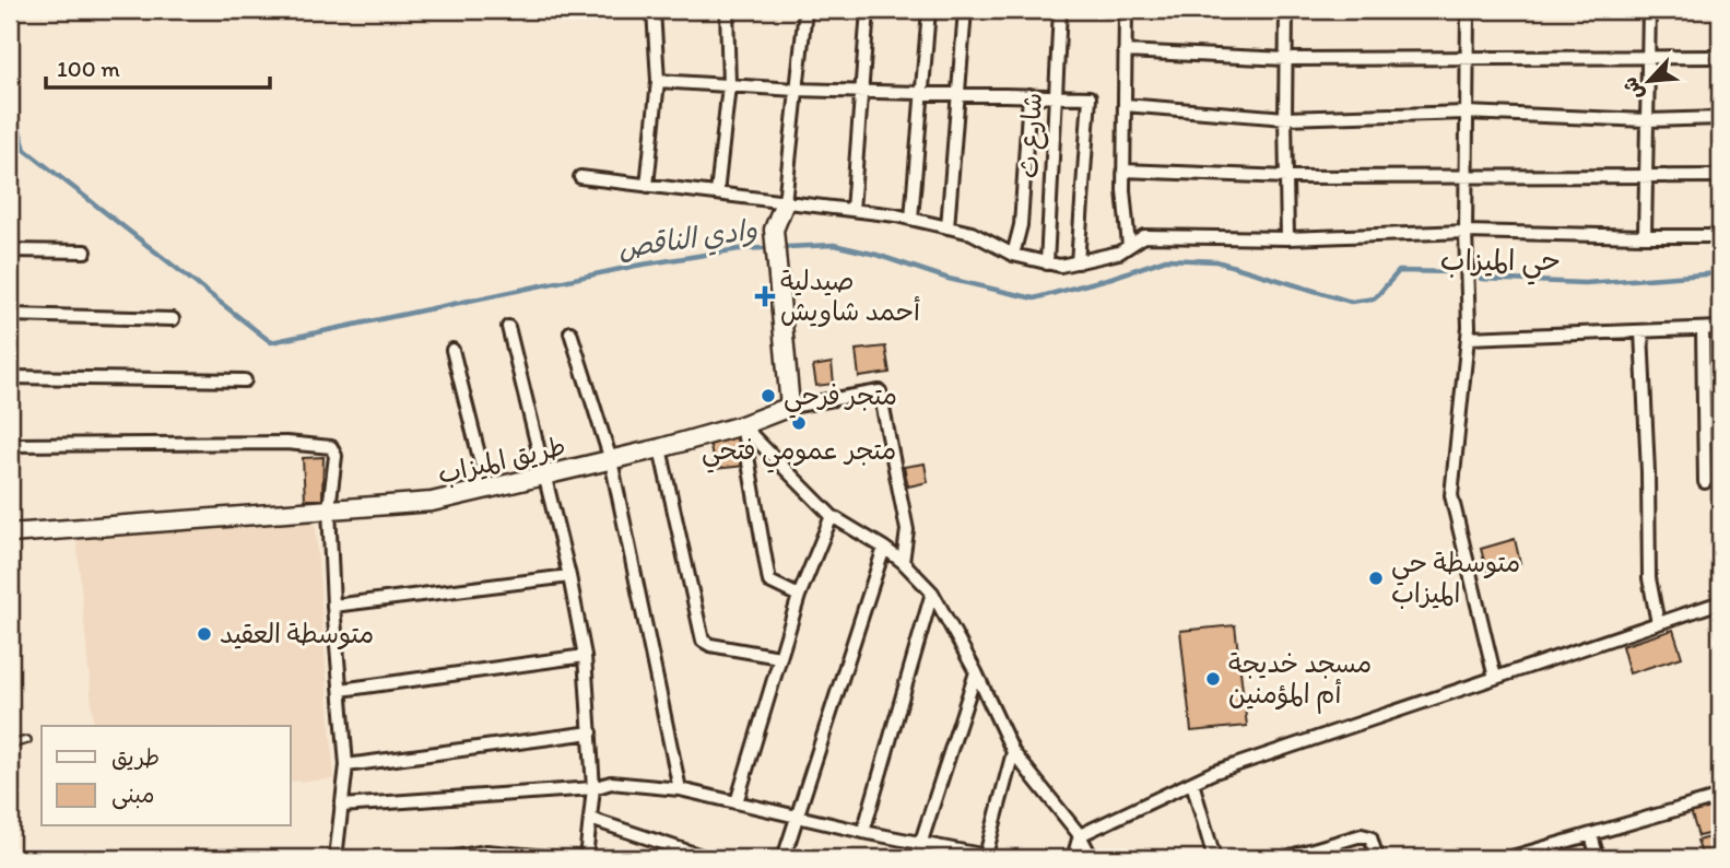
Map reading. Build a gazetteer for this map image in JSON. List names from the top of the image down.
{
  "streets": {
    "street": ["شارع ث", "طريق الميزاب"]
  },
  "districts": ["حي الميزاب"],
  "water": ["وادي الناقص"],
  "places": {
    "health": ["صيدلية أحمد شاويش"],
    "other": [
      "متجر فرحي",
      "متجر عمومي فتحي",
      "متوسطة حي الميزاب",
      "متوسطة العقيد",
      "مسجد خديجة أم المؤمنين"
    ]
  },
  "legend": ["طريق", "مبنى"],
  "scale_bar": "100 m",
  "north": "bottom left"
}
